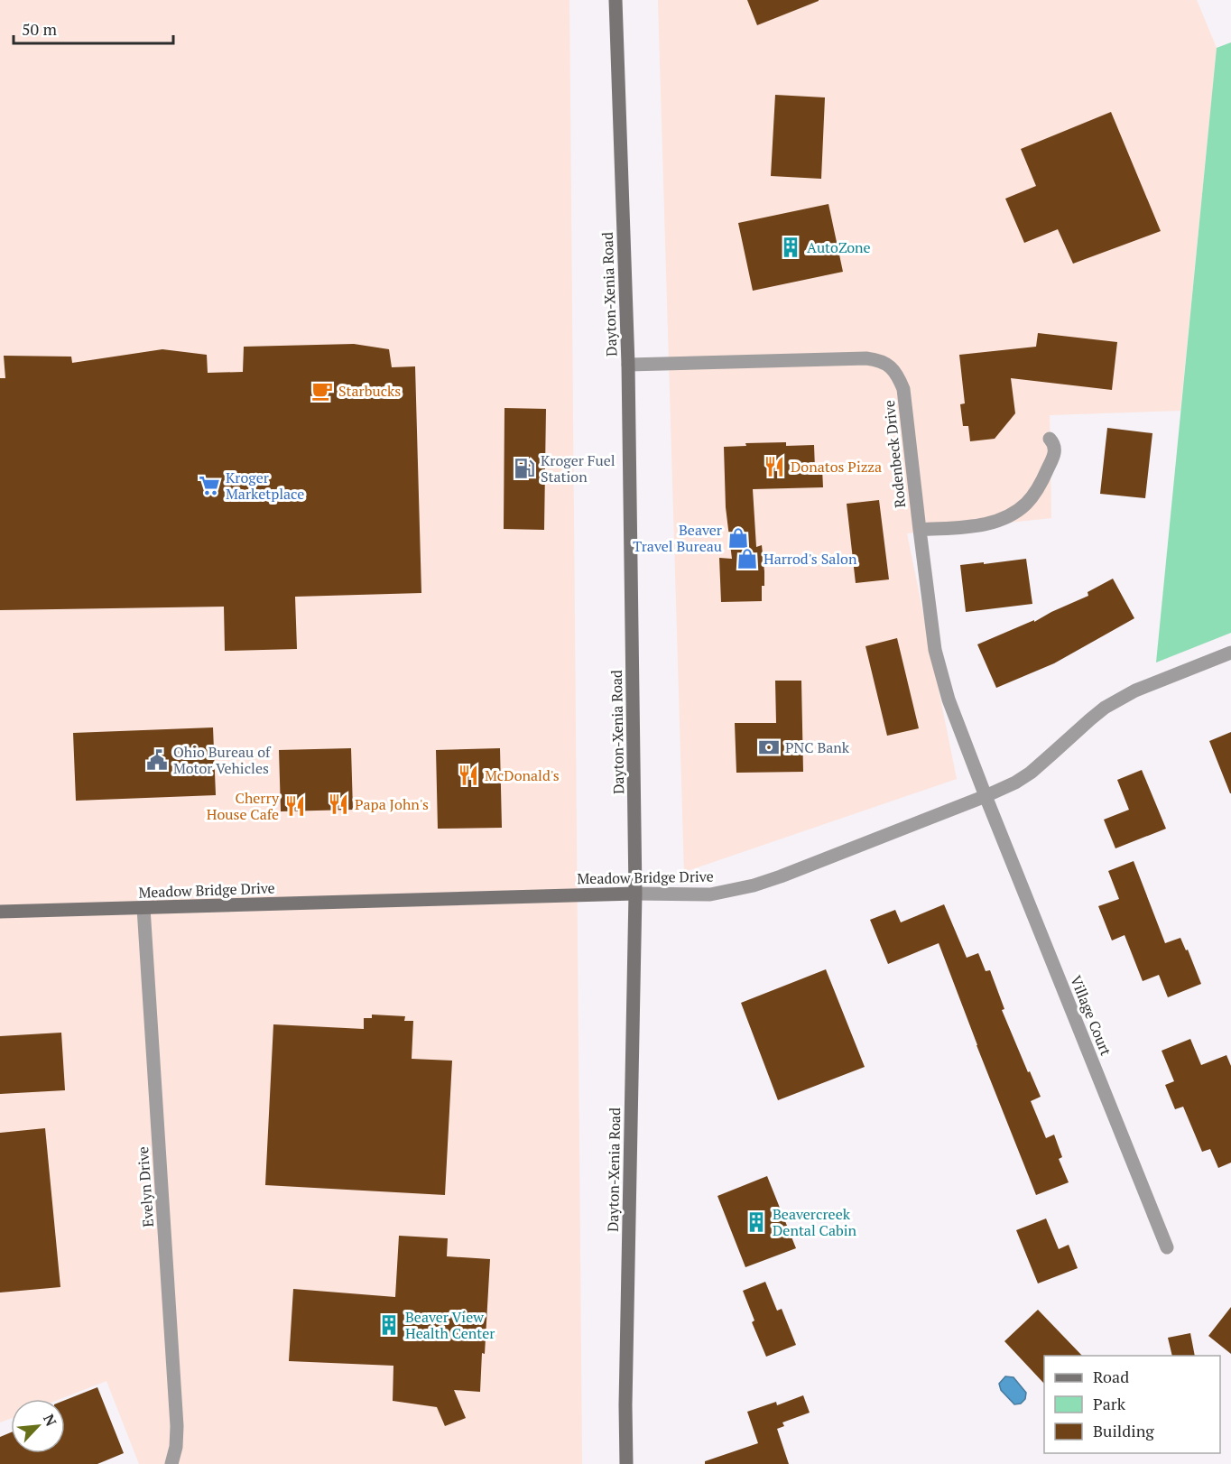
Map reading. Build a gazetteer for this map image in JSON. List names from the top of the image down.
{
  "streets": {
    "main road": ["Dayton-Xenia Road", "Meadow Bridge Drive"],
    "street": ["Rodenbeck Drive", "Village Court", "Evelyn Drive"]
  },
  "crossings": [
    ["Dayton-Xenia Road", "Rodenbeck Drive"],
    ["Dayton-Xenia Road", "Meadow Bridge Drive"],
    ["Rodenbeck Drive", "Meadow Bridge Drive"],
    ["Rodenbeck Drive", "Village Court"],
    ["Meadow Bridge Drive", "Village Court"],
    ["Meadow Bridge Drive", "Evelyn Drive"]
  ],
  "places": {
    "building": ["AutoZone", "Beavercreek Dental Cabin", "Beaver View Health Center"],
    "cafe": ["Starbucks"],
    "restaurant": [
      "Donatos Pizza",
      "McDonald's",
      "Papa John's",
      "Cherry House Cafe"
    ],
    "fuel station": ["Kroger Fuel Station"],
    "supermarket": ["Kroger Marketplace"],
    "shop": ["Beaver Travel Bureau", "Harrod's Salon"],
    "bank": ["PNC Bank"],
    "public building": ["Ohio Bureau of Motor Vehicles"]
  },
  "legend": ["Road", "Park", "Building"],
  "scale_bar": "50 m",
  "north": "top right"
}
